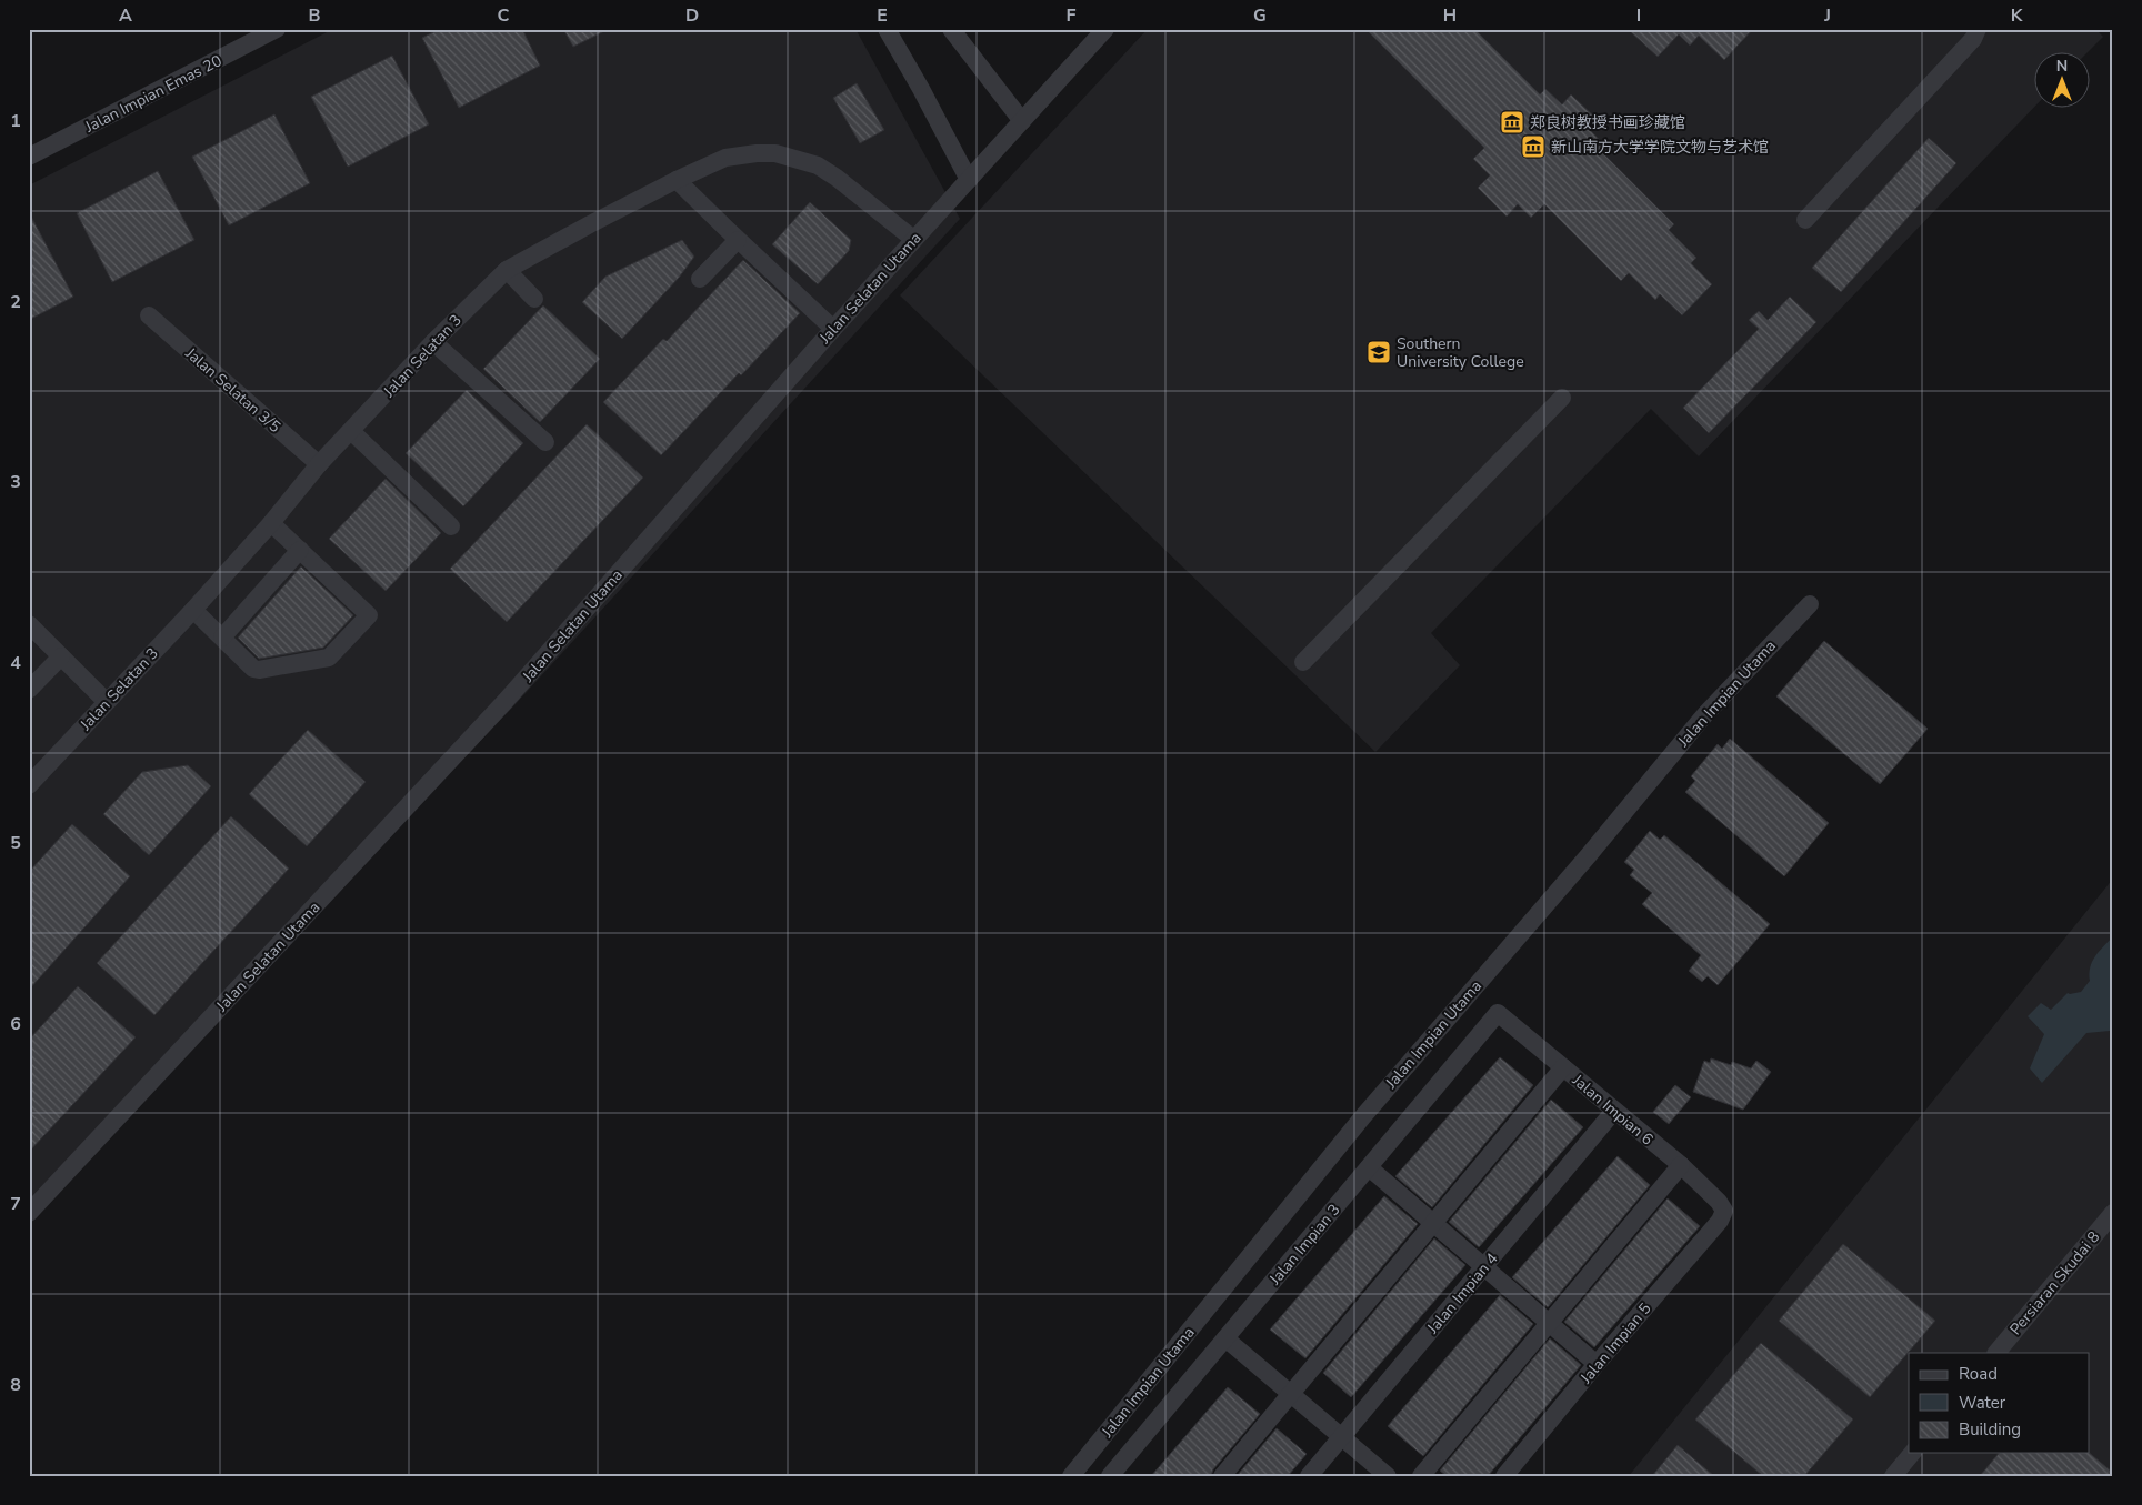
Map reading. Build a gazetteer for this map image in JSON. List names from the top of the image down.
{
  "streets": {
    "street": [
      "Jalan Impian Emas 20",
      "Jalan Selatan Utama",
      "Jalan Selatan 3",
      "Jalan Selatan 3/5",
      "Jalan Impian Utama",
      "Jalan Impian 6",
      "Jalan Impian 3",
      "Persiaran Skudai 8",
      "Jalan Impian 4",
      "Jalan Impian 5"
    ]
  },
  "crossings": [
    ["Jalan Selatan Utama", "Jalan Selatan 3"],
    ["Jalan Selatan 3", "Jalan Selatan 3/5"],
    ["Jalan Impian 6", "Jalan Impian 3"],
    ["Jalan Impian 6", "Jalan Impian 4"],
    ["Jalan Impian 6", "Jalan Impian 5"]
  ],
  "places": {
    "museum": ["郑良树教授书画珍藏馆", "新山南方大学学院文物与艺术馆"],
    "school or university": ["Southern University College"]
  },
  "legend": ["Road", "Water", "Building"],
  "north": "top",
  "grid": {
    "columns": [
      "A",
      "B",
      "C",
      "D",
      "E",
      "F",
      "G",
      "H",
      "I",
      "J",
      "K"
    ],
    "rows": [
      "1",
      "2",
      "3",
      "4",
      "5",
      "6",
      "7",
      "8"
    ]
  }
}
